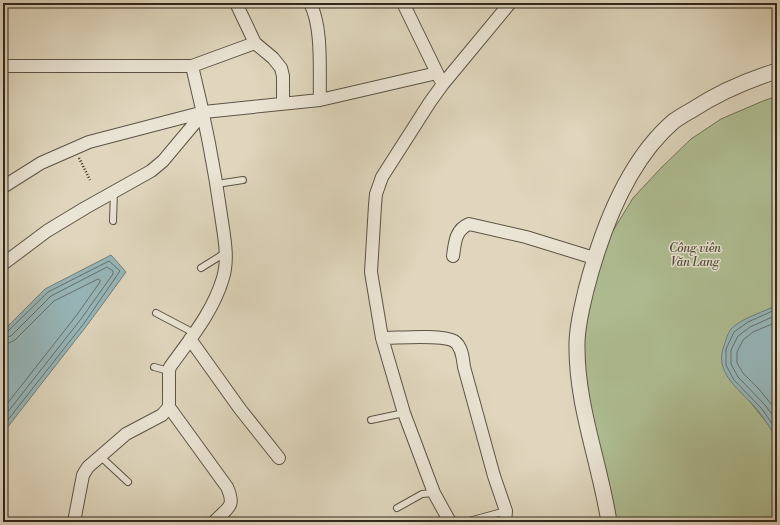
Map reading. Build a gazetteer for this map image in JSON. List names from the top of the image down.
{
  "parks": ["Công viên Văn Lang"]
}
